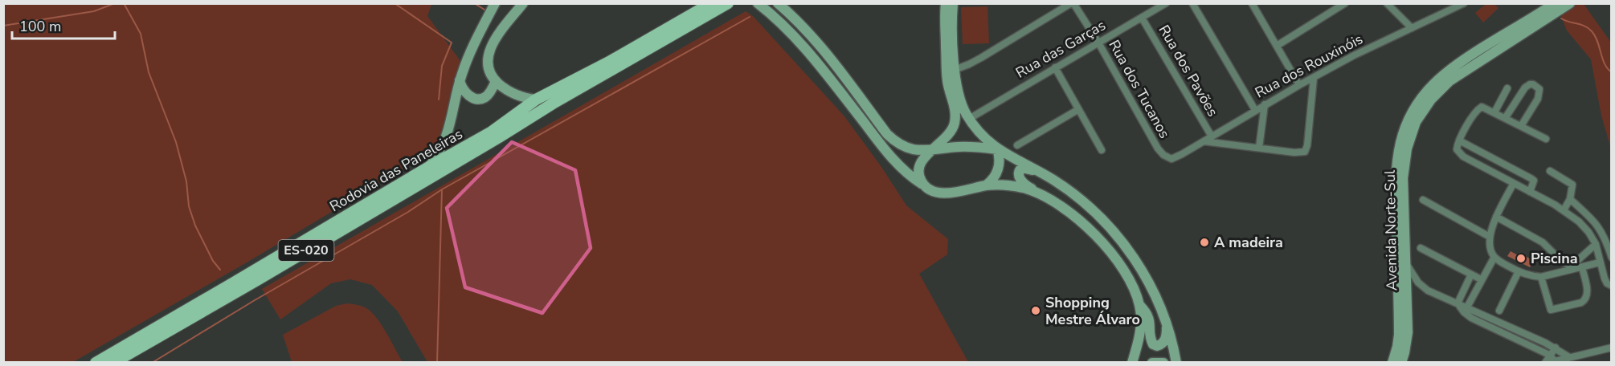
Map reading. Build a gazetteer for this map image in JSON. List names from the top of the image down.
{
  "streets": {
    "main road": ["Rodovia das Paneleiras", "Avenida Norte-Sul", "ES-020"],
    "street": [
      "Rua das Garças",
      "Rua dos Rouxinóis",
      "Rua dos Pavões",
      "Rua dos Tucanos"
    ]
  },
  "crossings": [
    ["Rua das Garças", "Rua dos Pavões"],
    ["Rua das Garças", "Rua dos Tucanos"],
    ["Rua dos Rouxinóis", "Rua dos Pavões"],
    ["Rua dos Rouxinóis", "Rua dos Tucanos"]
  ],
  "places": ["A madeira", "Piscina", "Shopping Mestre Álvaro"],
  "scale_bar": "100 m"
}
